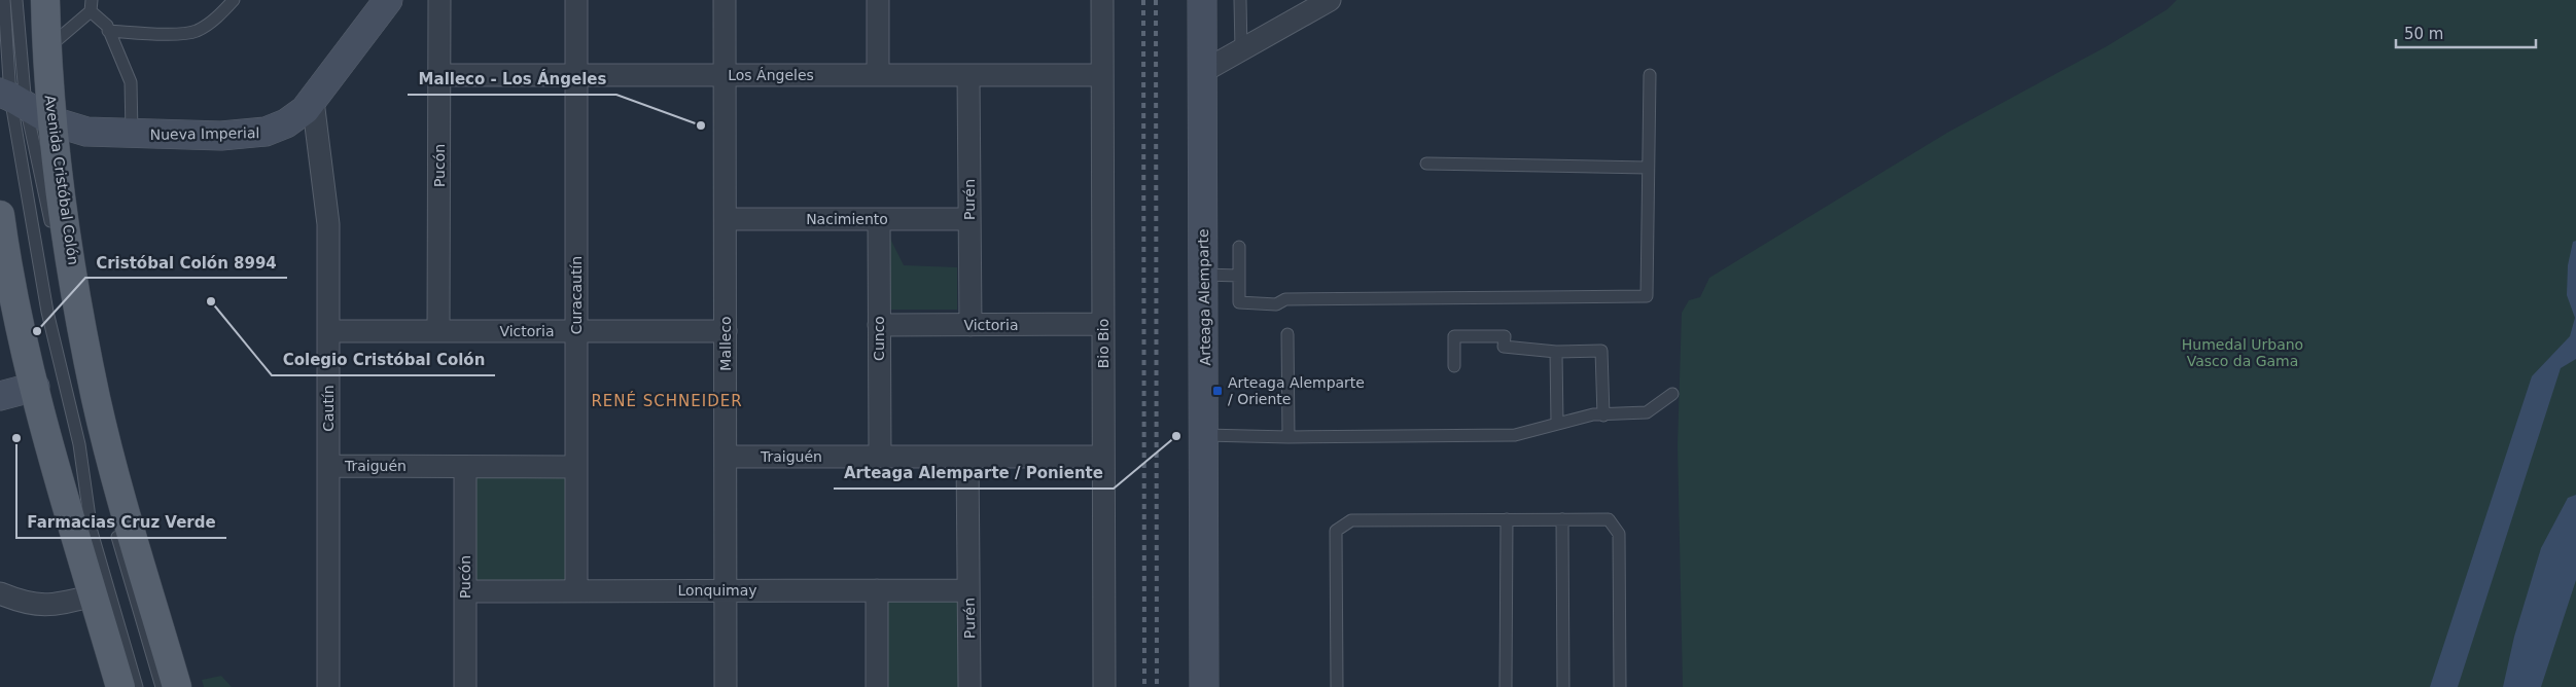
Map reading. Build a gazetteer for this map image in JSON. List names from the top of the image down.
{
  "streets": {
    "main road": ["Nueva Imperial", "Avenida Cristóbal Colón", "Arteaga Alemparte"],
    "street": [
      "Los Ángeles",
      "Pucón",
      "Purén",
      "Nacimiento",
      "Curacautín",
      "Victoria",
      "Cunco",
      "Malleco",
      "Bio Bio",
      "Cautín",
      "Traiguén",
      "Lonquimay"
    ]
  },
  "crossings": [
    ["Los Ángeles", "Pucón"],
    ["Los Ángeles", "Purén"],
    ["Los Ángeles", "Curacautín"],
    ["Los Ángeles", "Malleco"],
    ["Los Ángeles", "Bio Bio"],
    ["Nueva Imperial", "Avenida Cristóbal Colón"],
    ["Nueva Imperial", "Cautín"],
    ["Pucón", "Victoria"],
    ["Pucón", "Traiguén"],
    ["Pucón", "Lonquimay"],
    ["Purén", "Nacimiento"],
    ["Purén", "Victoria"],
    ["Purén", "Traiguén"],
    ["Purén", "Lonquimay"],
    ["Nacimiento", "Cunco"],
    ["Nacimiento", "Malleco"],
    ["Curacautín", "Victoria"],
    ["Curacautín", "Traiguén"],
    ["Curacautín", "Lonquimay"],
    ["Victoria", "Cunco"],
    ["Victoria", "Malleco"],
    ["Victoria", "Bio Bio"],
    ["Victoria", "Cautín"],
    ["Cunco", "Traiguén"],
    ["Malleco", "Traiguén"],
    ["Malleco", "Lonquimay"],
    ["Bio Bio", "Traiguén"],
    ["Cautín", "Traiguén"]
  ],
  "districts": ["RENÉ SCHNEIDER"],
  "parks": ["Humedal Urbano Vasco da Gama"],
  "places": {
    "other": [
      "Malleco - Los Ángeles",
      "Colegio Cristóbal Colón",
      "Cristóbal Colón 8994",
      "Arteaga Alemparte / Poniente",
      "Farmacias Cruz Verde"
    ],
    "transit": ["Arteaga Alemparte / Oriente"]
  },
  "scale_bar": "50 m"
}
